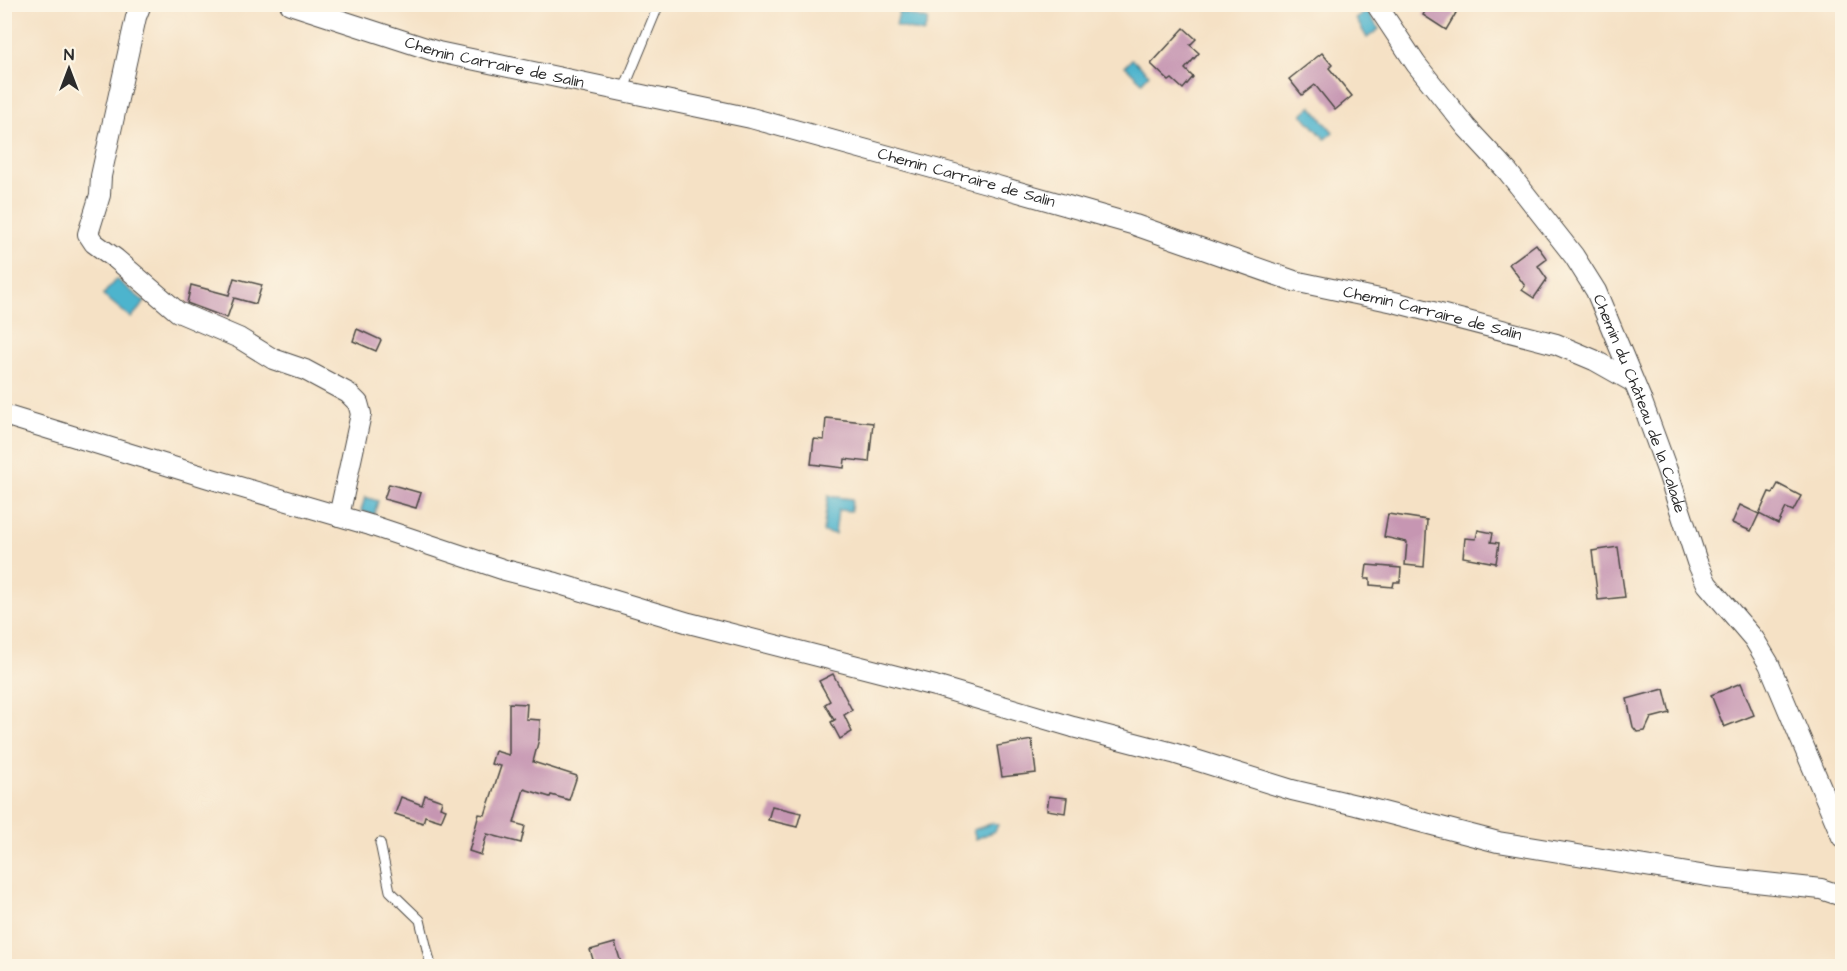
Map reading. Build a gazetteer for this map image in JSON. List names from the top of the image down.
{
  "streets": {
    "street": ["Chemin Carraire de Salin", "Chemin du Château de la Calade"]
  },
  "crossings": [
    ["Chemin Carraire de Salin", "Chemin du Château de la Calade"]
  ],
  "north": "top"
}
